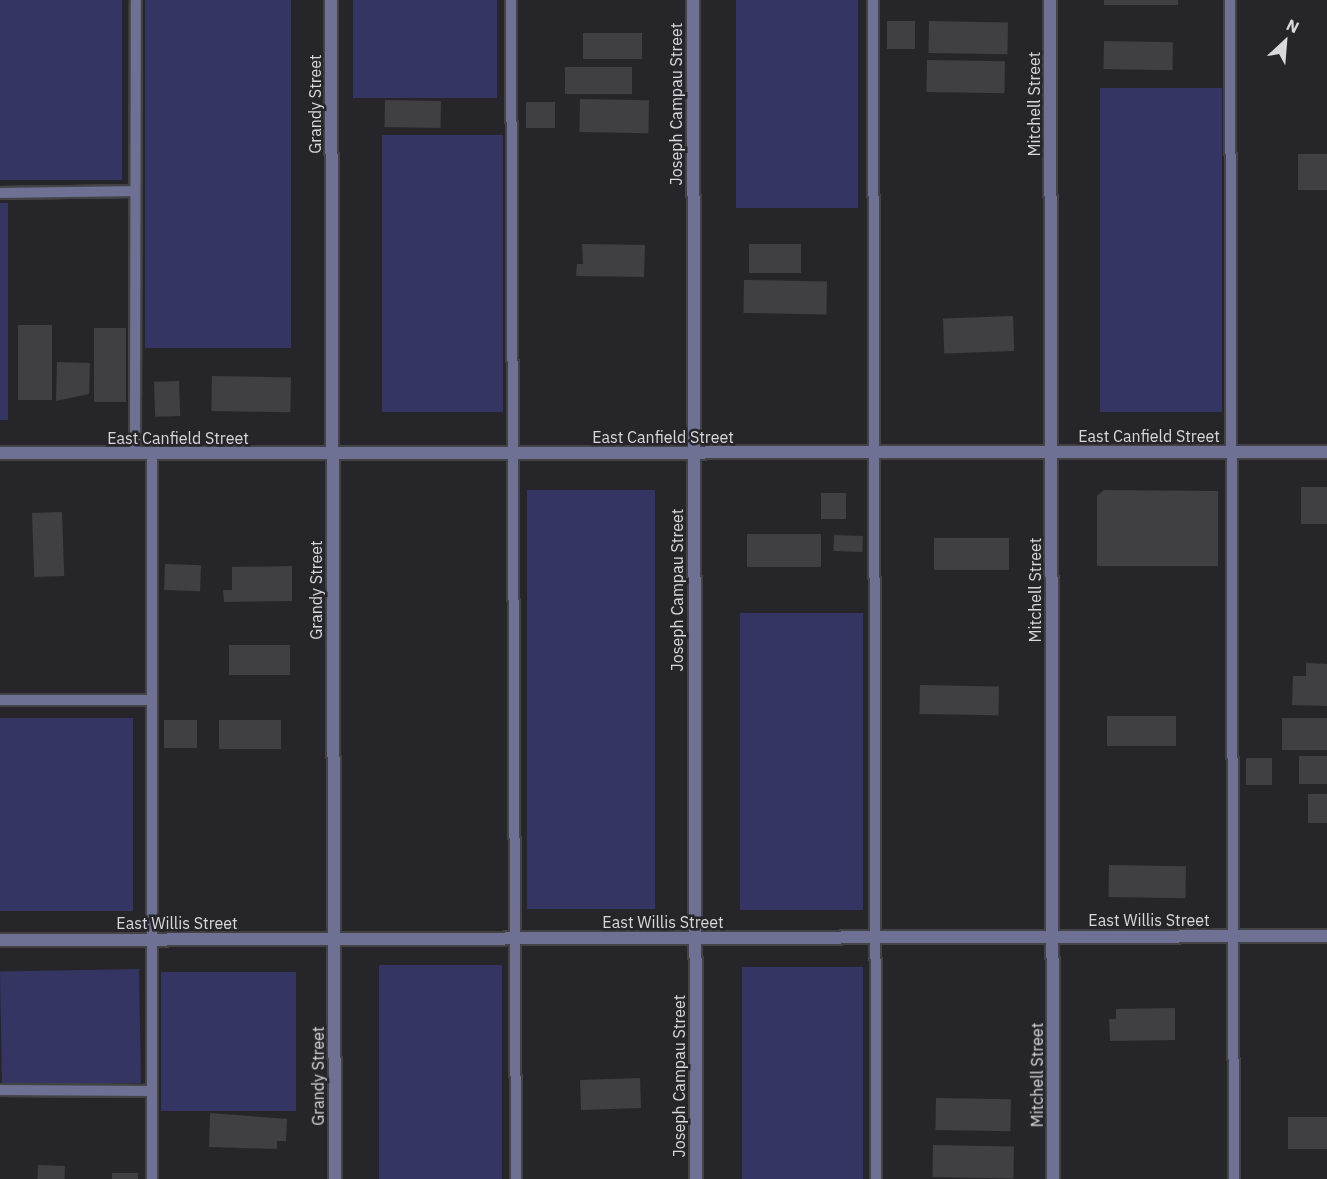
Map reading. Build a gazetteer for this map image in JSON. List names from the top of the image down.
{
  "streets": {
    "street": [
      "Grandy Street",
      "Joseph Campau Street",
      "Mitchell Street",
      "East Canfield Street",
      "East Willis Street"
    ]
  },
  "crossings": [
    ["Grandy Street", "East Canfield Street"],
    ["Grandy Street", "East Willis Street"],
    ["Joseph Campau Street", "East Canfield Street"],
    ["Joseph Campau Street", "East Willis Street"],
    ["Mitchell Street", "East Canfield Street"],
    ["Mitchell Street", "East Willis Street"]
  ],
  "north": "top right"
}
